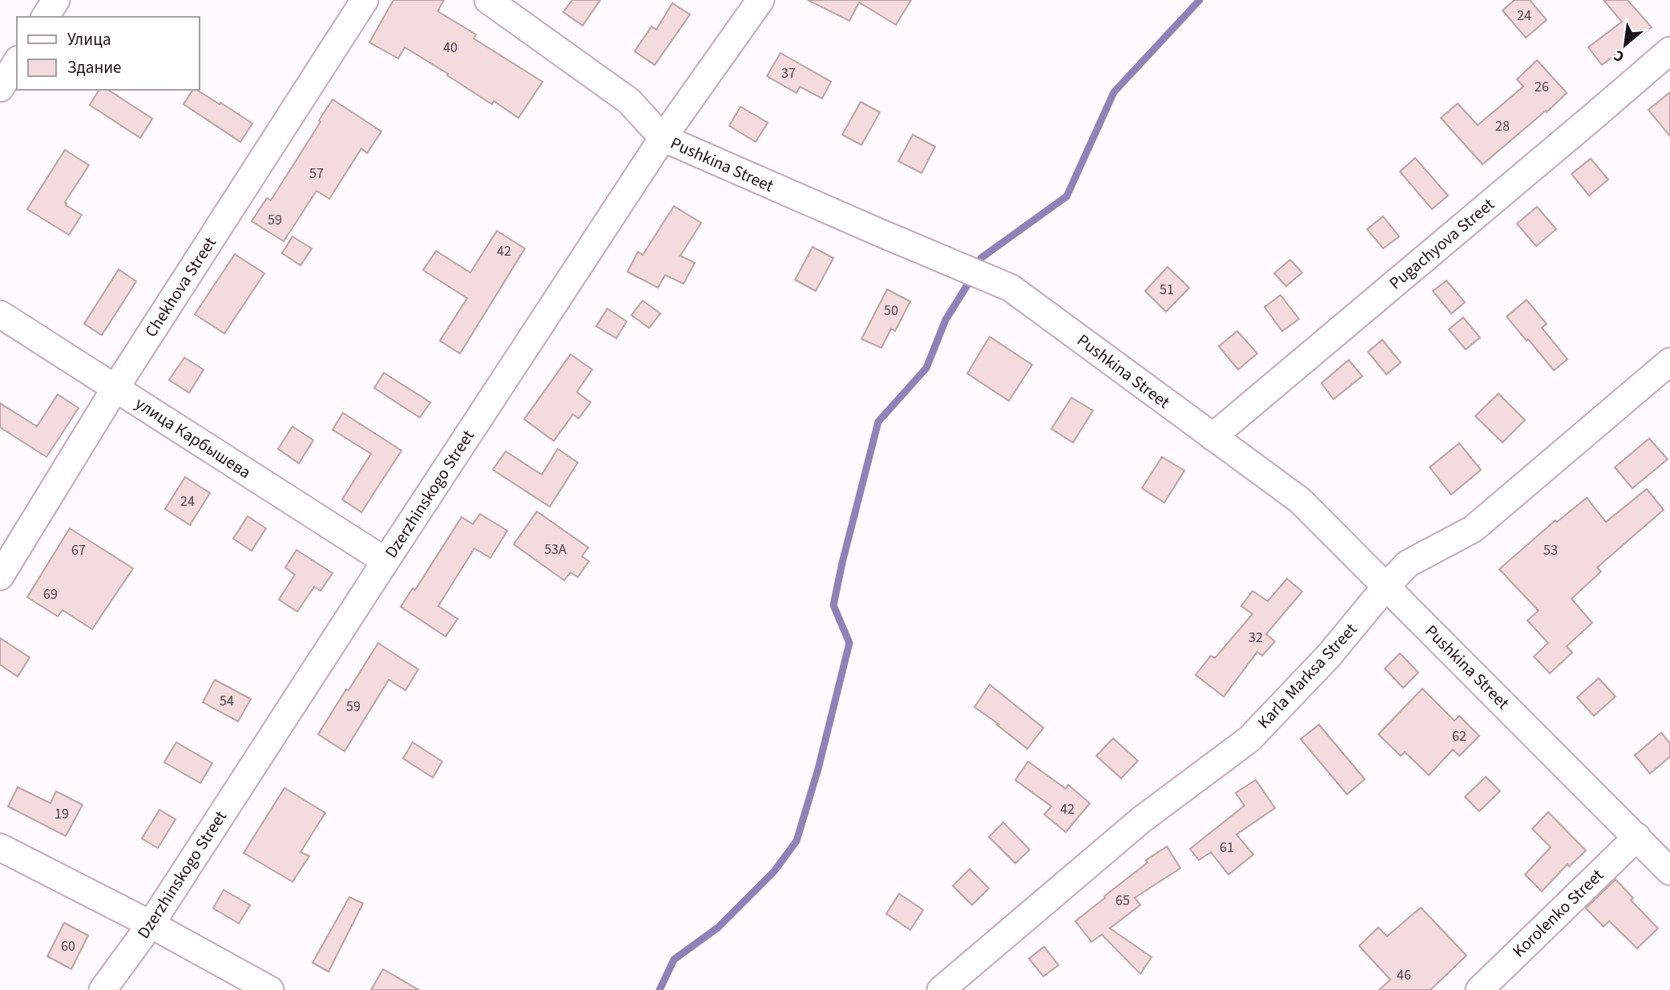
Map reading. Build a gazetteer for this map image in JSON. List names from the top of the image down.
{
  "streets": {
    "street": [
      "Pushkina Street",
      "Pugachyova Street",
      "Chekhova Street",
      "улица Карбышева",
      "Dzerzhinskogo Street",
      "Karla Marksa Street",
      "Korolenko Street"
    ]
  },
  "crossings": [
    ["Pushkina Street", "Pugachyova Street"],
    ["Pushkina Street", "Dzerzhinskogo Street"],
    ["Pushkina Street", "Karla Marksa Street"],
    ["Pushkina Street", "Korolenko Street"],
    ["Chekhova Street", "улица Карбышева"],
    ["улица Карбышева", "Dzerzhinskogo Street"]
  ],
  "house_numbers": [
    "24",
    "40",
    "37",
    "26",
    "28",
    "57",
    "59",
    "42",
    "51",
    "50",
    "24",
    "53А",
    "67",
    "53",
    "69",
    "32",
    "54",
    "59",
    "62",
    "42",
    "19",
    "61",
    "65",
    "60",
    "46"
  ],
  "legend": ["Улица", "Здание"],
  "north": "bottom left"
}
